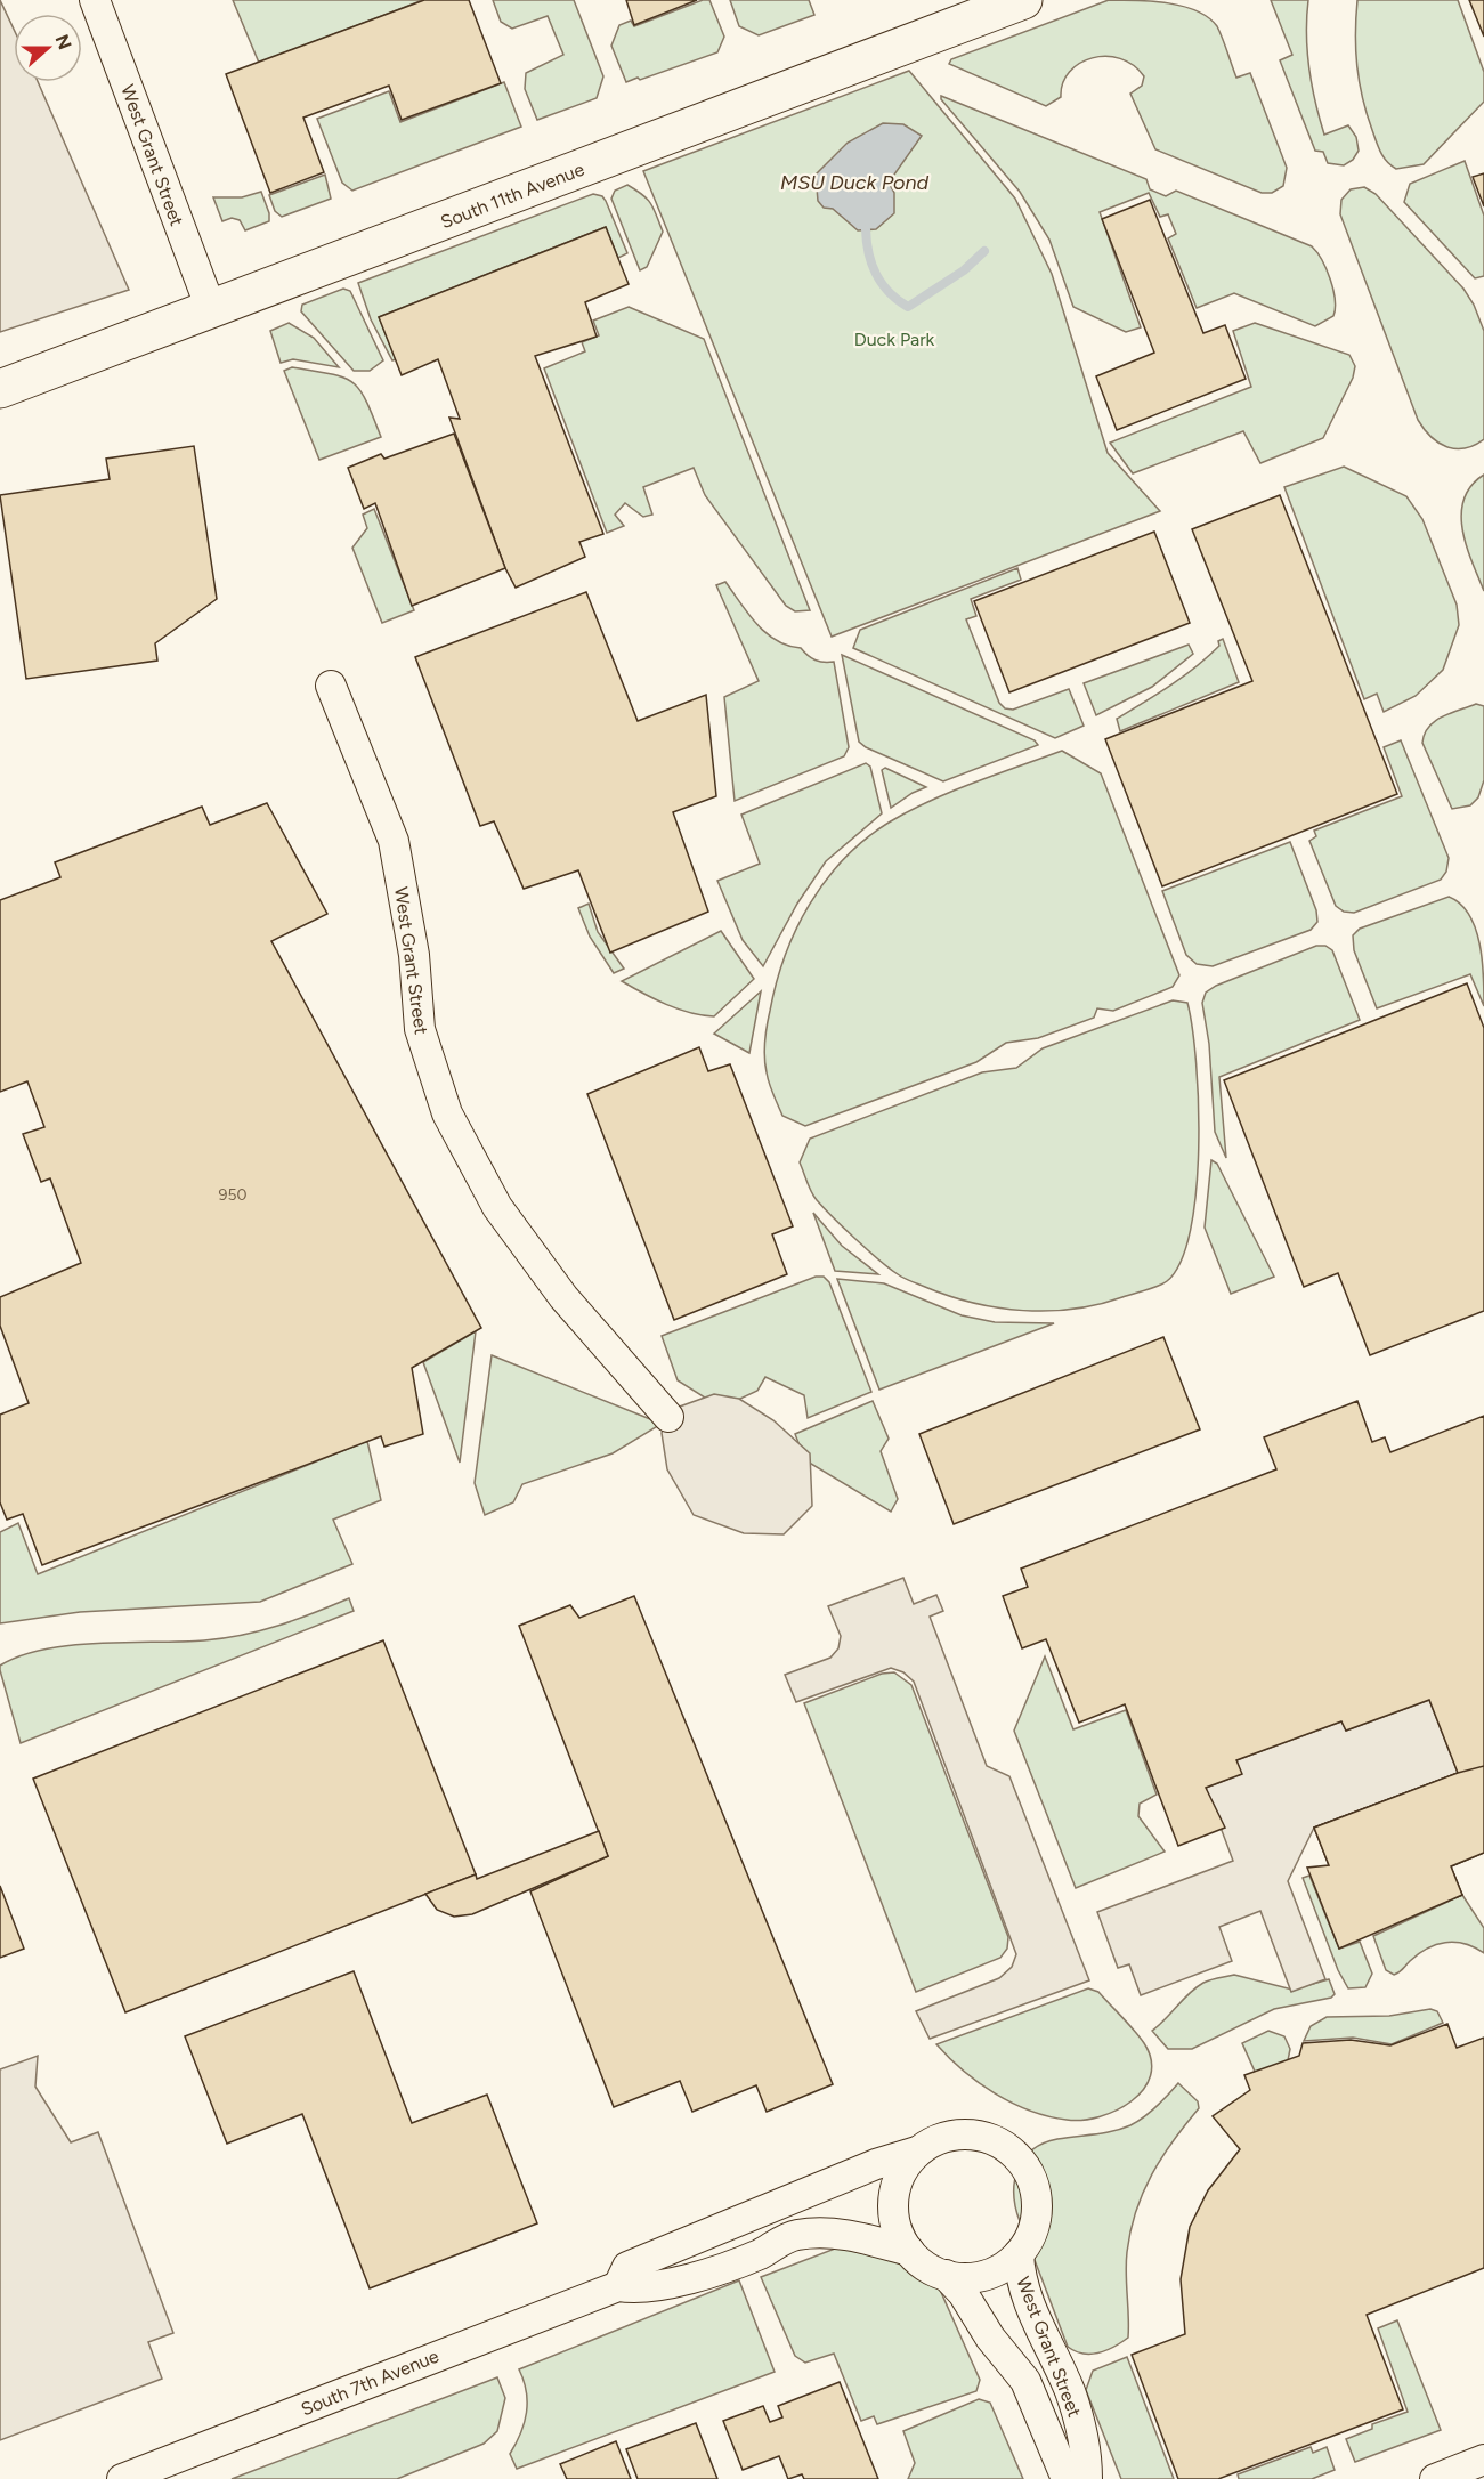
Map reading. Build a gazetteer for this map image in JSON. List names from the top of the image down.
{
  "streets": {
    "street": ["West Grant Street", "South 11th Avenue", "South 7th Avenue"]
  },
  "crossings": [
    ["West Grant Street", "South 11th Avenue"],
    ["West Grant Street", "South 7th Avenue"]
  ],
  "water": ["MSU Duck Pond"],
  "parks": ["Duck Park"],
  "house_numbers": ["950"],
  "north": "right"
}
